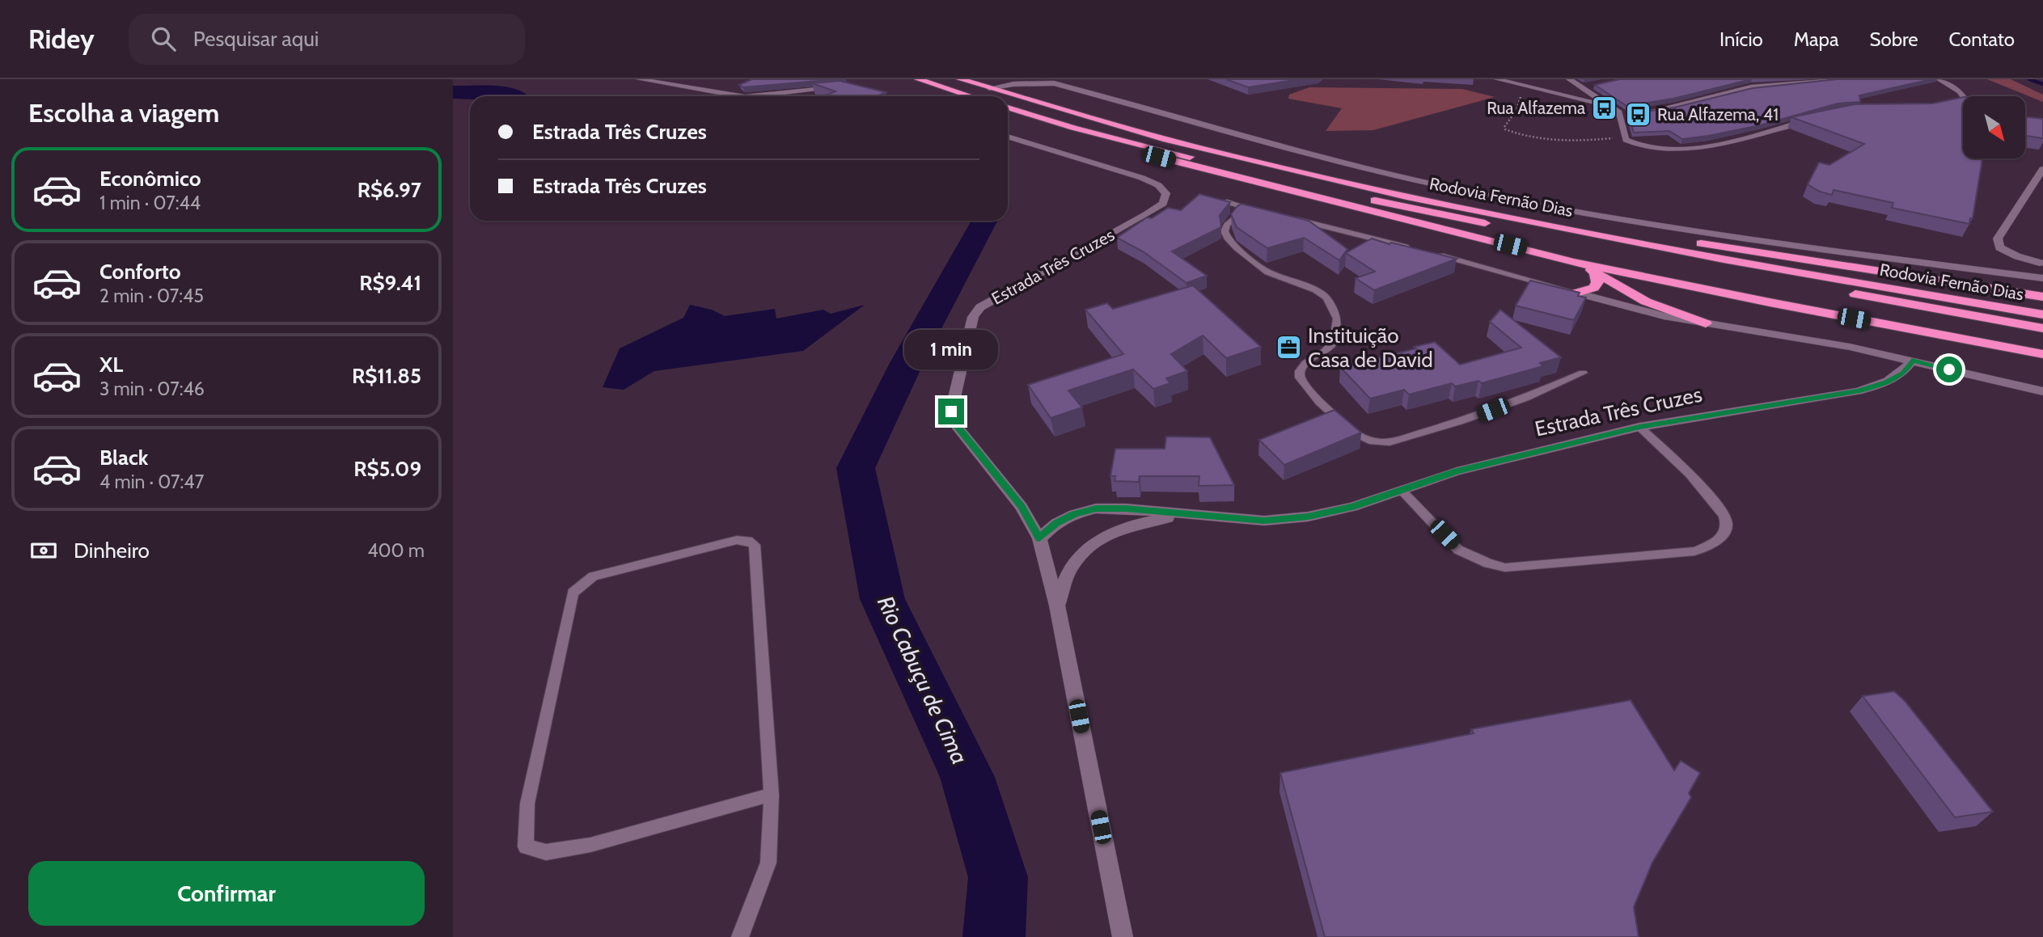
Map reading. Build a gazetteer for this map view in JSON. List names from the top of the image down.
{
  "streets": {
    "highway": ["Rodovia Fernão Dias"],
    "street": ["Estrada Três Cruzes"]
  },
  "water": ["Rio Cabuçu de Cima"],
  "places": {
    "bus stop": ["Rua Alfazema", "Rua Alfazema, 41"],
    "office": ["Instituição Casa de David"]
  },
  "north": "bottom right",
  "page": {
    "header": "Ridey",
    "search": "Pesquisar aqui",
    "nav": [
      "Início",
      "Mapa",
      "Sobre",
      "Contato"
    ],
    "heading": "Escolha a viagem",
    "banner": ["Estrada Três Cruzes", "Estrada Três Cruzes"],
    "list": [
      {
        "name": "Econômico",
        "note": "1 min · 07:44",
        "value": "R$6.97"
      },
      {
        "name": "Conforto",
        "note": "2 min · 07:45",
        "value": "R$9.41"
      },
      {
        "name": "XL",
        "note": "3 min · 07:46",
        "value": "R$11.85"
      },
      {
        "name": "Black",
        "note": "4 min · 07:47",
        "value": "R$5.09"
      }
    ],
    "bubble": "1 min",
    "pay": ["Dinheiro", "400 m"],
    "buttons": "Confirmar"
  }
}
